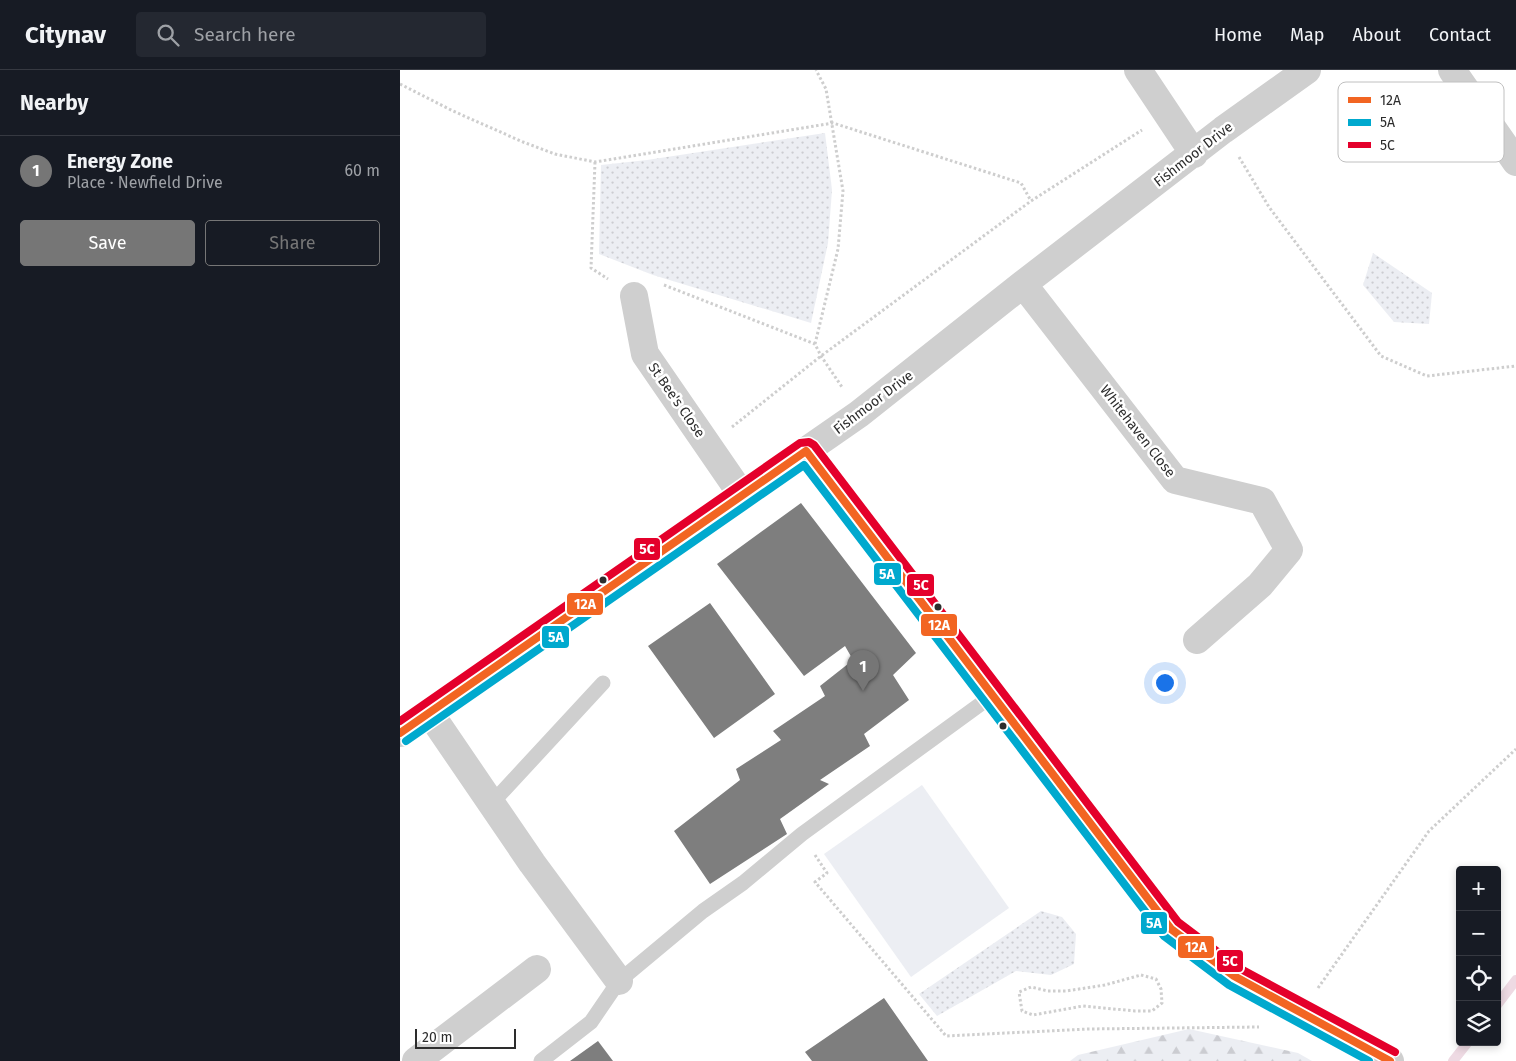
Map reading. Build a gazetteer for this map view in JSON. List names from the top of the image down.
{
  "streets": {
    "street": ["Fishmoor Drive", "St Bee's Close", "Whitehaven Close"]
  },
  "crossings": [
    ["Fishmoor Drive", "St Bee's Close"],
    ["Fishmoor Drive", "Whitehaven Close"]
  ],
  "lines": ["transit line 5C", "transit line 12A", "transit line 5A"],
  "legend": ["12A", "5A", "5C"],
  "scale_bar": "20 m",
  "page": {
    "header": "Citynav",
    "search": "Search here",
    "nav": [
      "Home",
      "Map",
      "About",
      "Contact"
    ],
    "heading": "Nearby",
    "list": [
      {
        "mark": "1",
        "name": "Energy Zone",
        "note": "Place · Newfield Drive",
        "value": "60 m"
      }
    ],
    "buttons": ["Save", "Share"],
    "pins": "1",
    "map_buttons": ["+", "−"],
    "scale": "20 m"
  }
}
